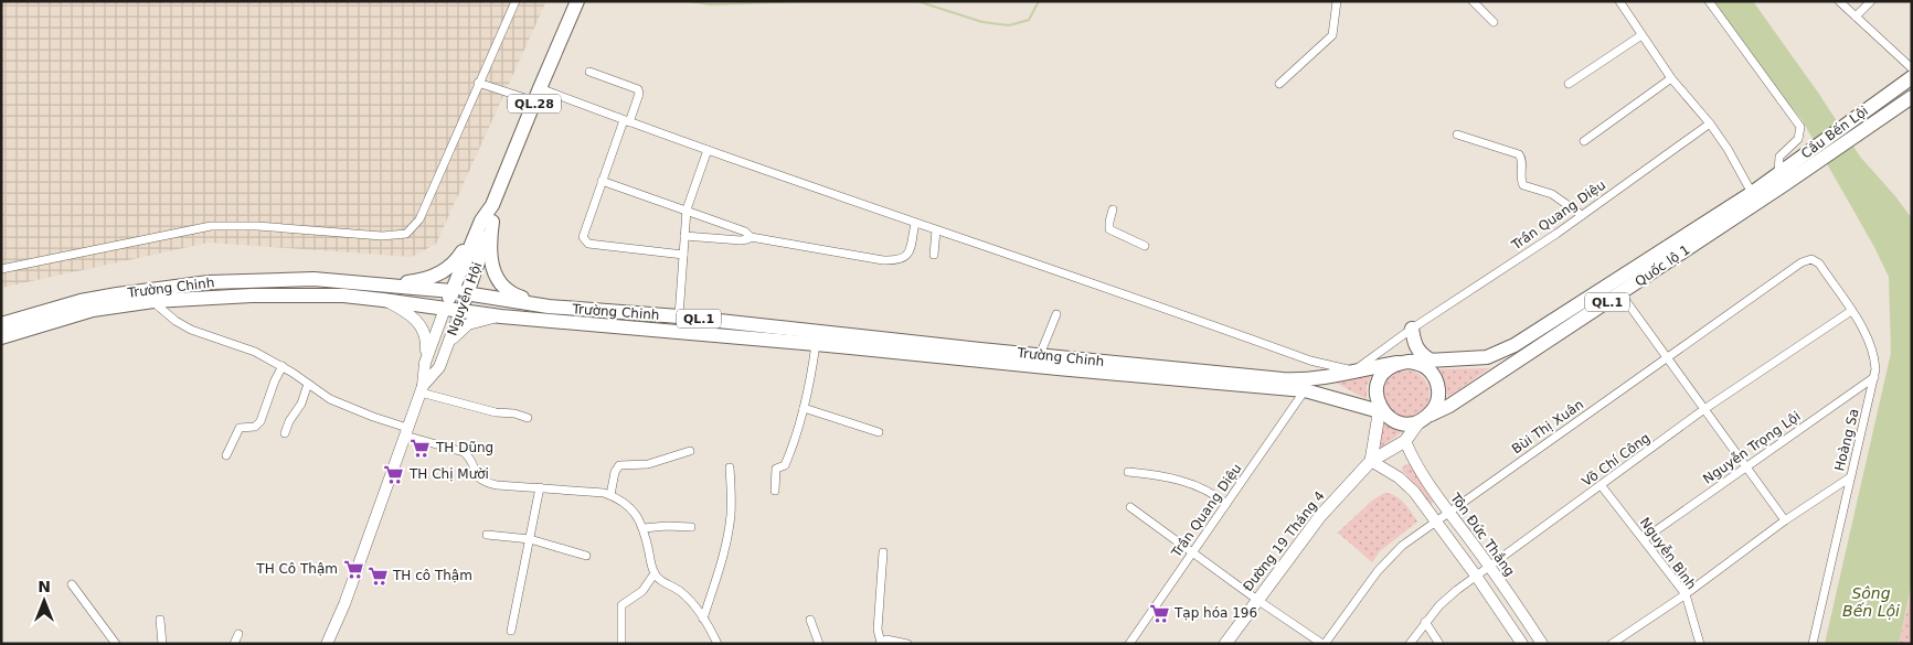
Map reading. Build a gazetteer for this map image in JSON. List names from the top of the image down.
{
  "streets": {
    "highway": [
      "QL.28",
      "Cầu Bến Lội",
      "Quốc lộ 1",
      "Trường Chinh",
      "Nguyễn Hội",
      "QL.1"
    ],
    "main road": ["Đường 19 Tháng 4"],
    "street": [
      "Trần Quang Diệu",
      "Bùi Thị Xuân",
      "Hoàng Sa",
      "Nguyễn Trọng Lội",
      "Võ Chí Công",
      "Tôn Đức Thắng",
      "Nguyễn Bình"
    ]
  },
  "crossings": [
    ["Cầu Bến Lội", "Quốc lộ 1"],
    ["Trần Quang Diệu", "Trường Chinh"],
    ["Quốc lộ 1", "Trường Chinh"],
    ["Quốc lộ 1", "QL.1"],
    ["Quốc lộ 1", "Đường 19 Tháng 4"],
    ["Trường Chinh", "Nguyễn Hội"],
    ["Trường Chinh", "QL.1"],
    ["Trường Chinh", "Đường 19 Tháng 4"],
    ["QL.1", "Đường 19 Tháng 4"],
    ["Bùi Thị Xuân", "Hoàng Sa"],
    ["Bùi Thị Xuân", "Tôn Đức Thắng"],
    ["Hoàng Sa", "Nguyễn Trọng Lội"],
    ["Hoàng Sa", "Võ Chí Công"],
    ["Nguyễn Trọng Lội", "Nguyễn Bình"],
    ["Võ Chí Công", "Tôn Đức Thắng"],
    ["Võ Chí Công", "Nguyễn Bình"],
    ["Tôn Đức Thắng", "Đường 19 Tháng 4"]
  ],
  "water": ["Sông Bến Lội"],
  "places": {
    "supermarket": [
      "TH Dũng",
      "TH Chị Mười",
      "TH Cô Thậm",
      "TH cô Thậm",
      "Tạp hóa 196"
    ]
  },
  "north": "top"
}
